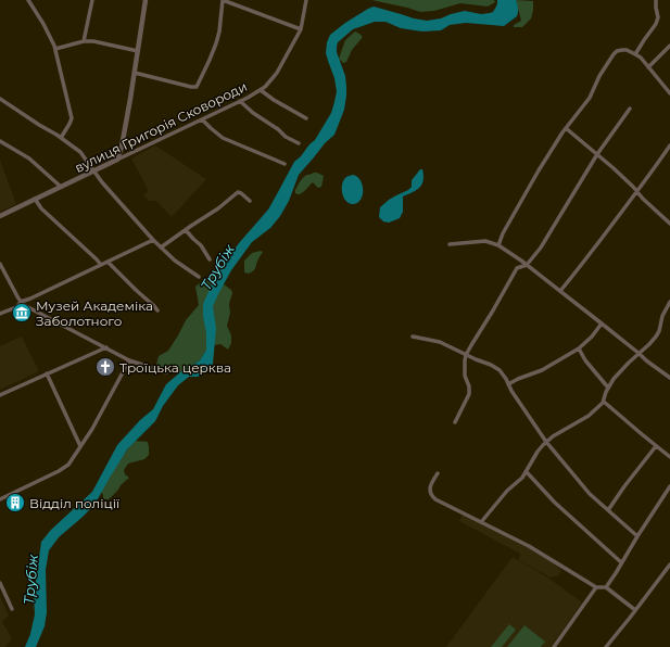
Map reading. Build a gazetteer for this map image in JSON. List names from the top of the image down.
{
  "streets": {
    "street": ["вулиця Григорія Сковороди"]
  },
  "water": ["Трубіж"],
  "places": {
    "museum": ["Музей Академіка Заболотного"],
    "church": ["Троїцька церква"],
    "building": ["Відділ поліції"]
  }
}
